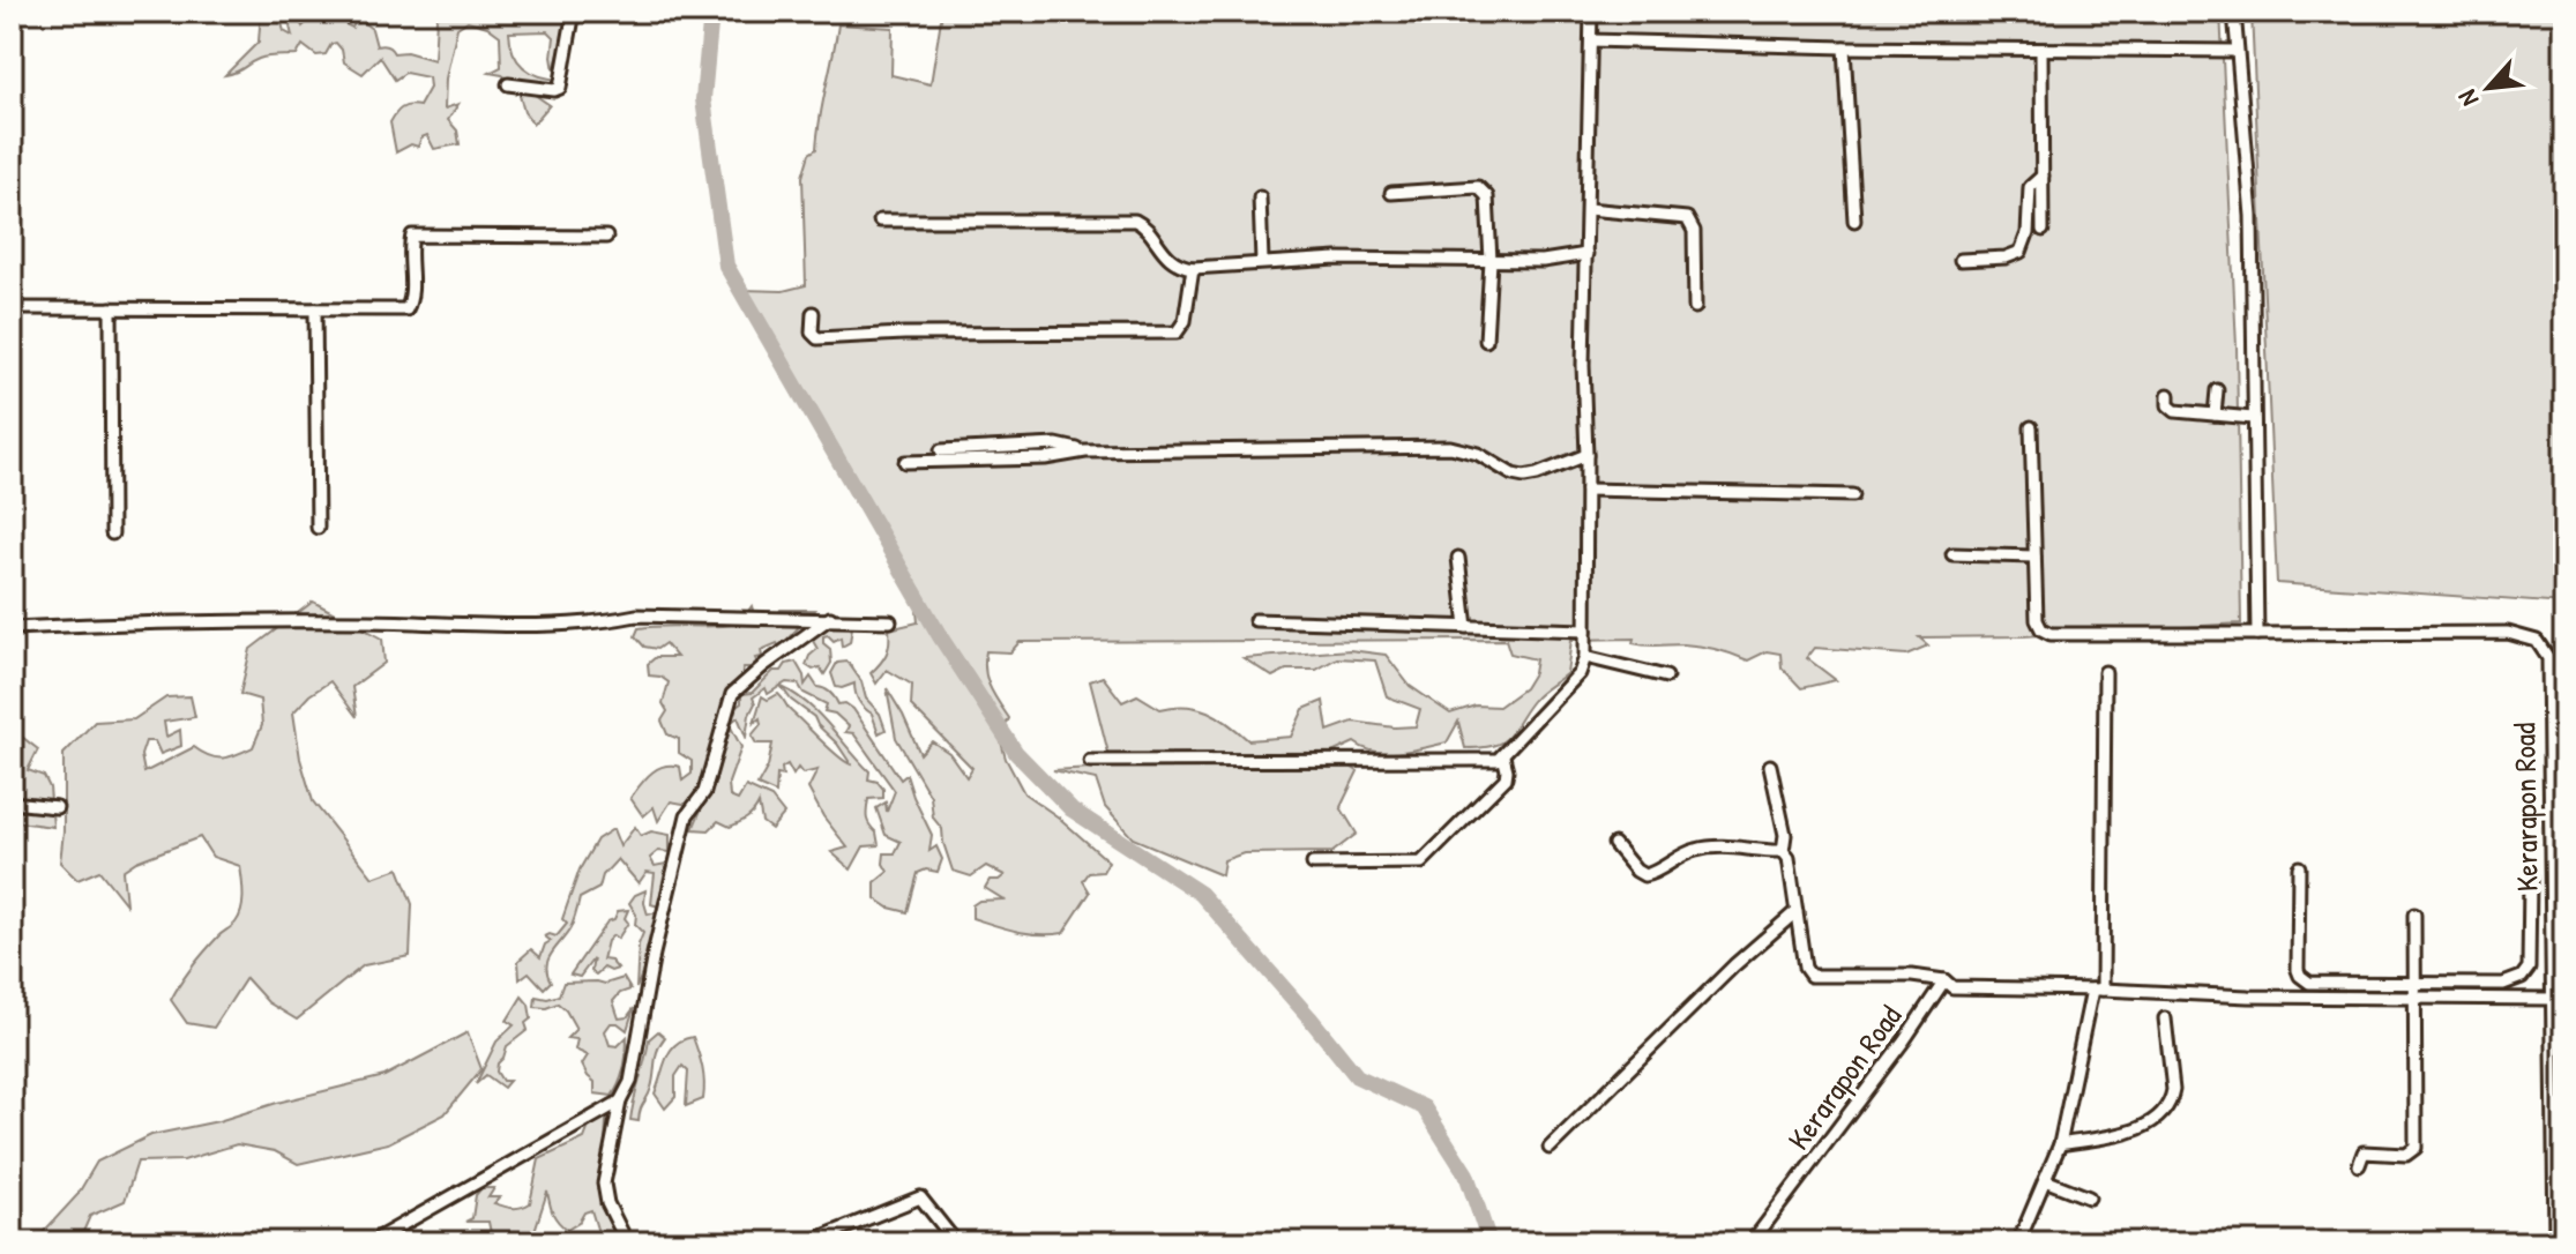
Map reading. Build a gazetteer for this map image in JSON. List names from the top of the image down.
{
  "streets": {
    "street": ["Kerarapon Road"]
  },
  "north": "bottom left"
}
